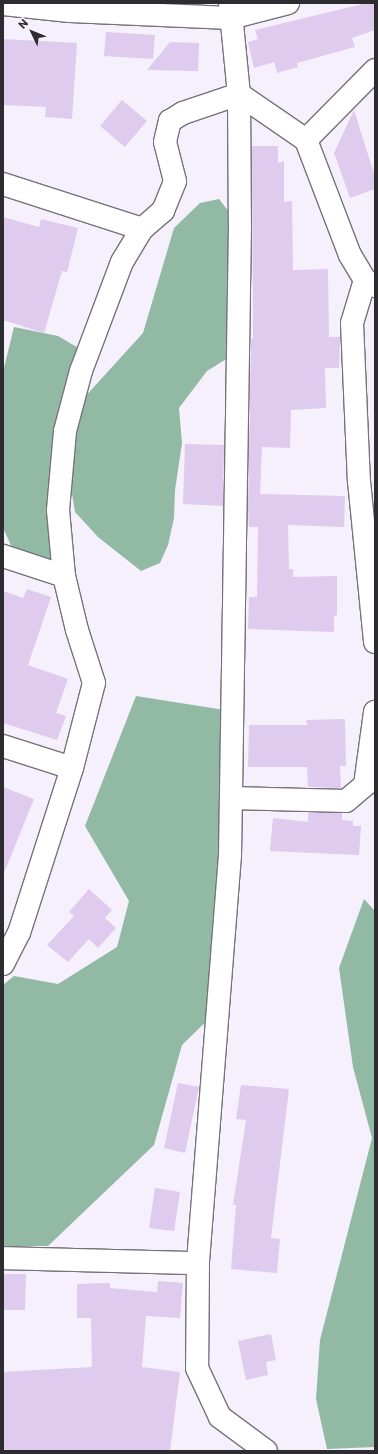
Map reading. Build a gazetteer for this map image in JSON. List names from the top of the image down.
{
  "north": "top left"
}
